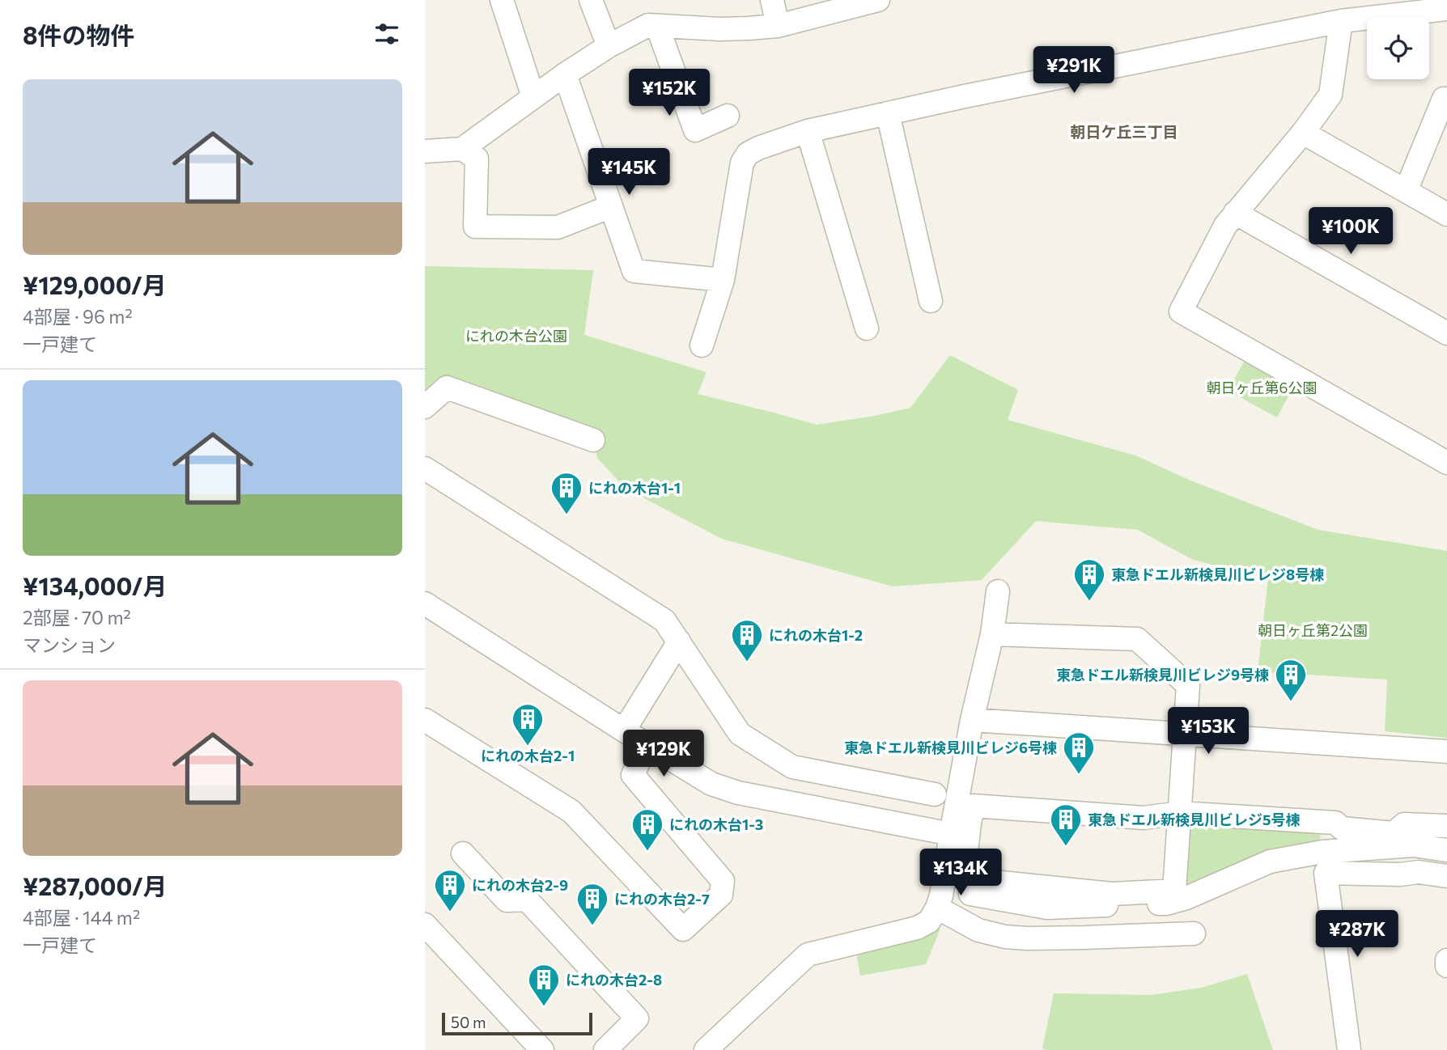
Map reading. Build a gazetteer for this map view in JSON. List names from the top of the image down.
{
  "districts": ["朝日ケ丘三丁目"],
  "parks": ["にれの木台公園", "朝日ヶ丘第6公園", "朝日ヶ丘第2公園"],
  "places": {
    "building": [
      "にれの木台1-1",
      "東急ドエル新検見川ビレジ8号棟",
      "にれの木台1-2",
      "東急ドエル新検見川ビレジ9号棟",
      "にれの木台2-1",
      "東急ドエル新検見川ビレジ6号棟",
      "東急ドエル新検見川ビレジ5号棟",
      "にれの木台1-3",
      "にれの木台2-9",
      "にれの木台2-7",
      "にれの木台2-8"
    ]
  },
  "scale_bar": "50 m",
  "page": {
    "heading": "8件の物件",
    "price": [
      "¥291K",
      "¥152K",
      "¥145K",
      "¥100K",
      "¥153K",
      "¥129K",
      "¥134K",
      "¥287K"
    ],
    "list": [
      {
        "name": "¥129,000/月",
        "note": "4部屋 · 96 m² · 一戸建て"
      },
      {
        "name": "¥134,000/月",
        "note": "2部屋 · 70 m² · マンション"
      },
      {
        "name": "¥287,000/月",
        "note": "4部屋 · 144 m² · 一戸建て"
      }
    ],
    "scale": "50 m"
  }
}
